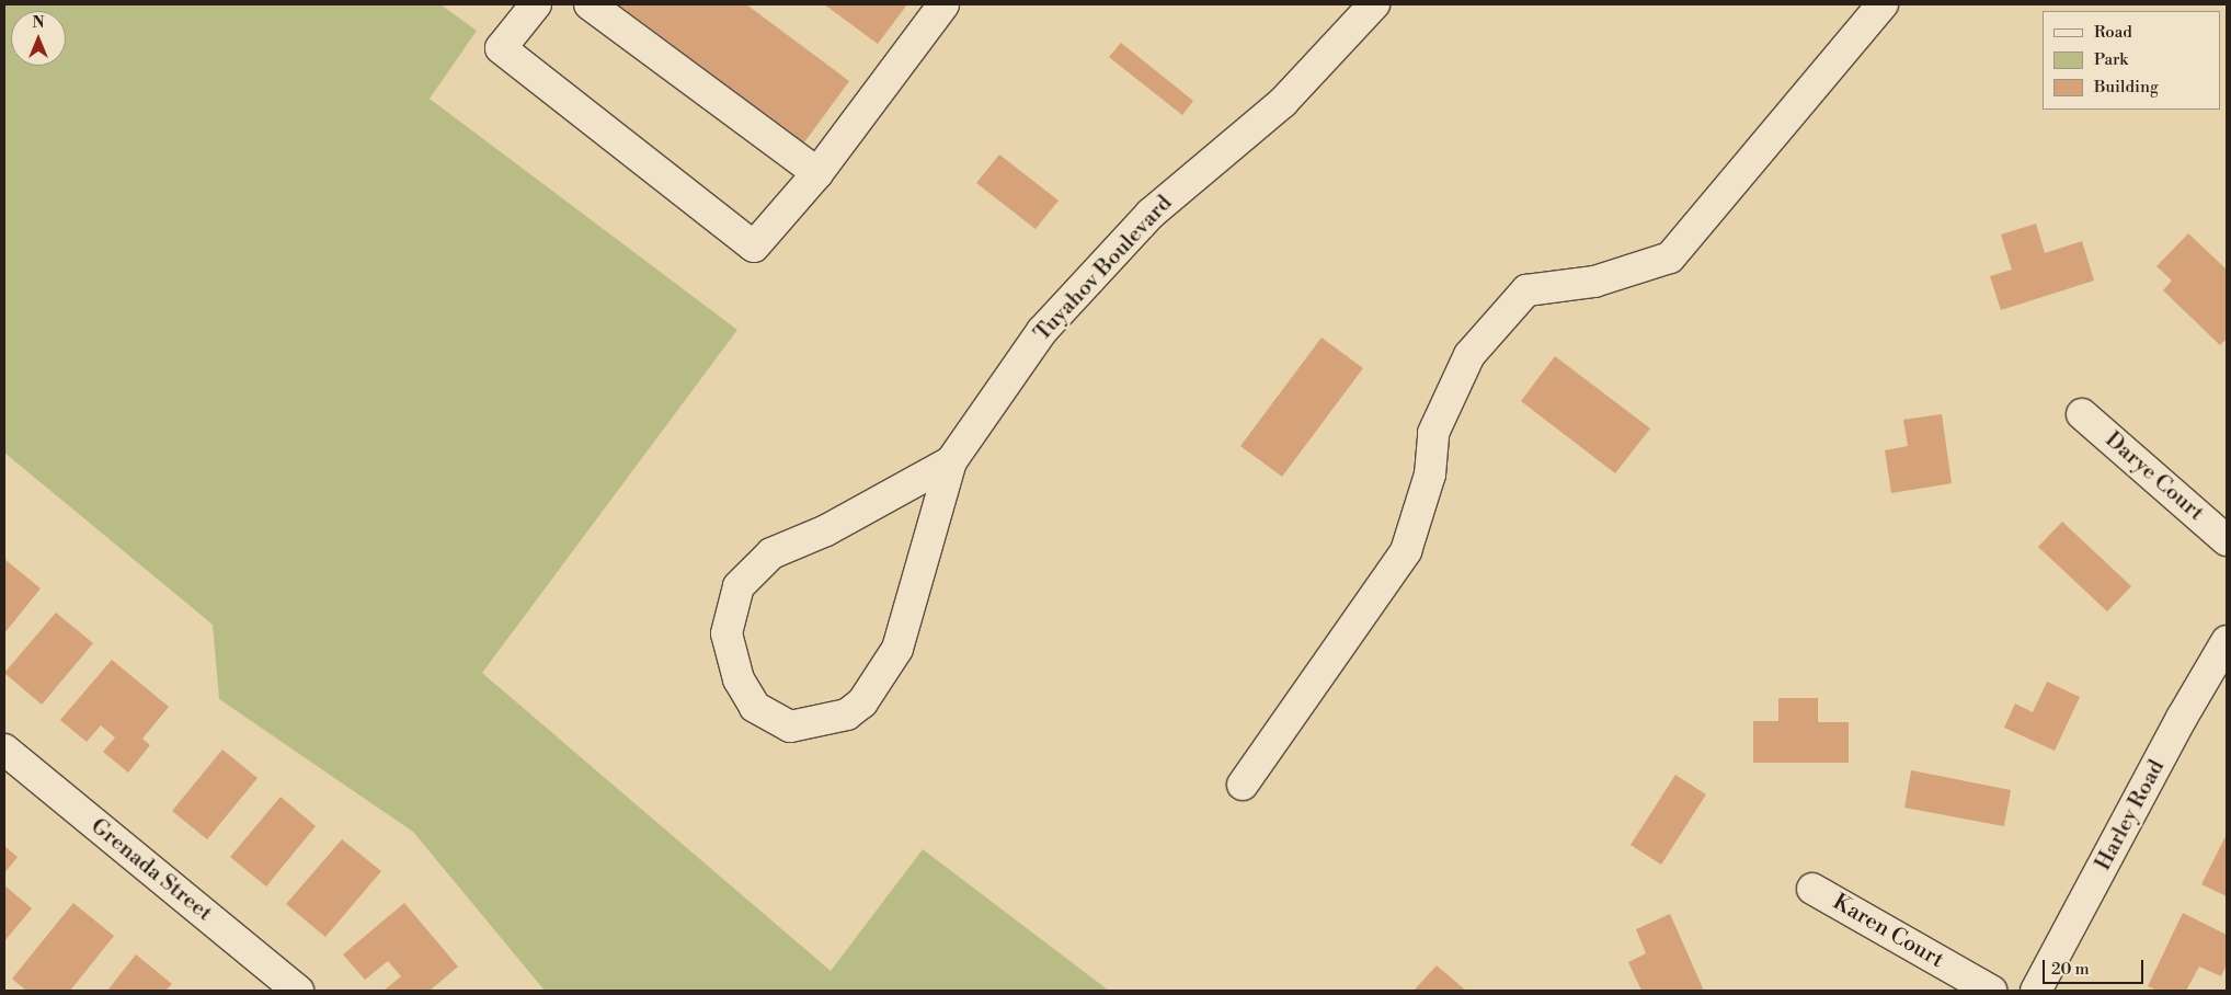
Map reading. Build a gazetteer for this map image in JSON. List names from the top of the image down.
{
  "streets": {
    "street": [
      "Tuyahov Boulevard",
      "Darye Court",
      "Harley Road",
      "Grenada Street",
      "Karen Court"
    ]
  },
  "legend": ["Road", "Park", "Building"],
  "scale_bar": "20 m",
  "north": "top"
}
